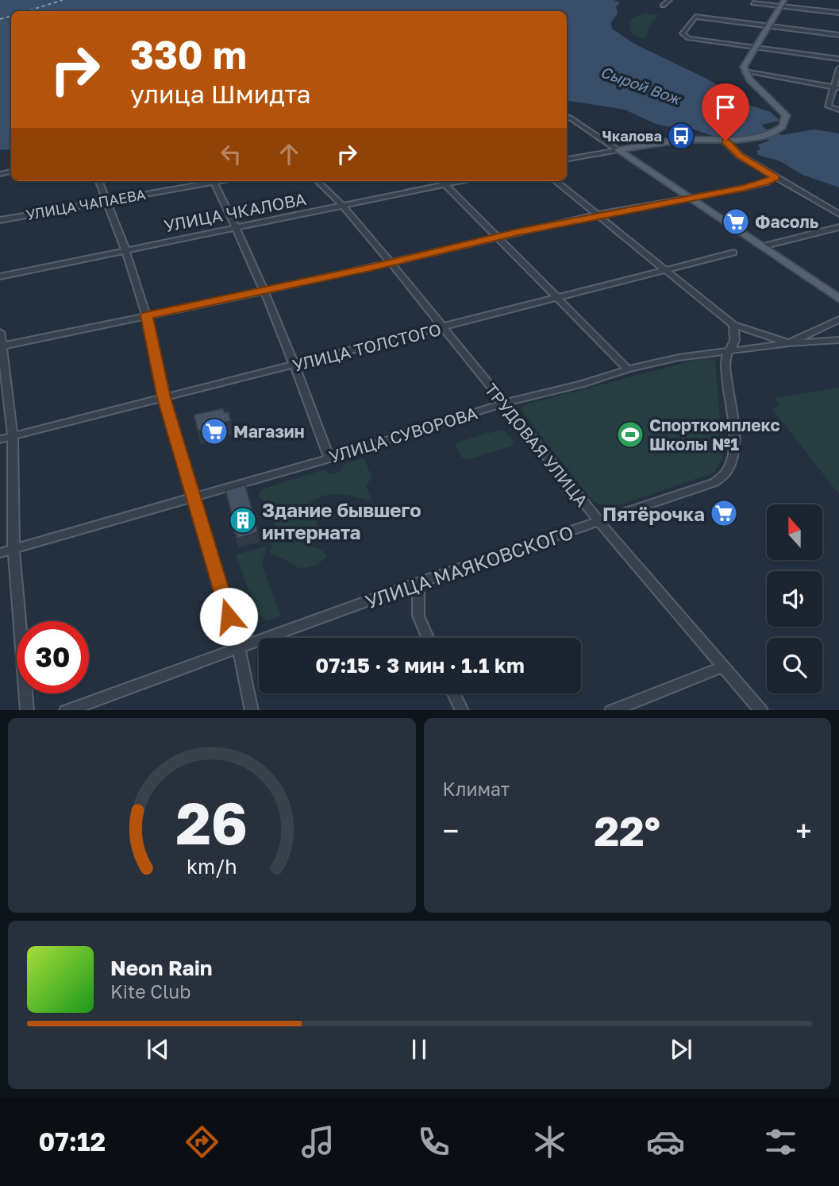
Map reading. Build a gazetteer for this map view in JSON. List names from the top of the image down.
{
  "streets": {
    "street": [
      "УЛИЦА ЧАПАЕВА",
      "УЛИЦА ЧКАЛОВА",
      "УЛИЦА ТОЛСТОГО",
      "УЛИЦА СУВОРОВА",
      "ТРУДОВАЯ УЛИЦА",
      "УЛИЦА МАЯКОВСКОГО"
    ]
  },
  "crossings": [
    ["УЛИЦА ЧКАЛОВА", "ТРУДОВАЯ УЛИЦА"],
    ["УЛИЦА ТОЛСТОГО", "ТРУДОВАЯ УЛИЦА"],
    ["УЛИЦА СУВОРОВА", "ТРУДОВАЯ УЛИЦА"],
    ["УЛИЦА СУВОРОВА", "УЛИЦА МАЯКОВСКОГО"],
    ["ТРУДОВАЯ УЛИЦА", "УЛИЦА МАЯКОВСКОГО"]
  ],
  "water": ["Сырой Вож"],
  "places": {
    "bus stop": ["Чкалова"],
    "supermarket": ["Фасоль", "Магазин", "Пятёрочка"],
    "sports": ["Спорткомплекс Школы №1"],
    "building": ["Здание бывшего интерната"]
  },
  "north": "top",
  "page": {
    "turn": ["330 m", "улица Шмидта"],
    "limit": "30",
    "trip": "07:15 · 3 мин · 1.1 km",
    "tile": "Климат",
    "heat": ["−", "22°", "+"],
    "song": ["Neon Rain", "Kite Club"],
    "tabs": "07:12",
    "gauge": ["26", "km/h"]
  }
}
